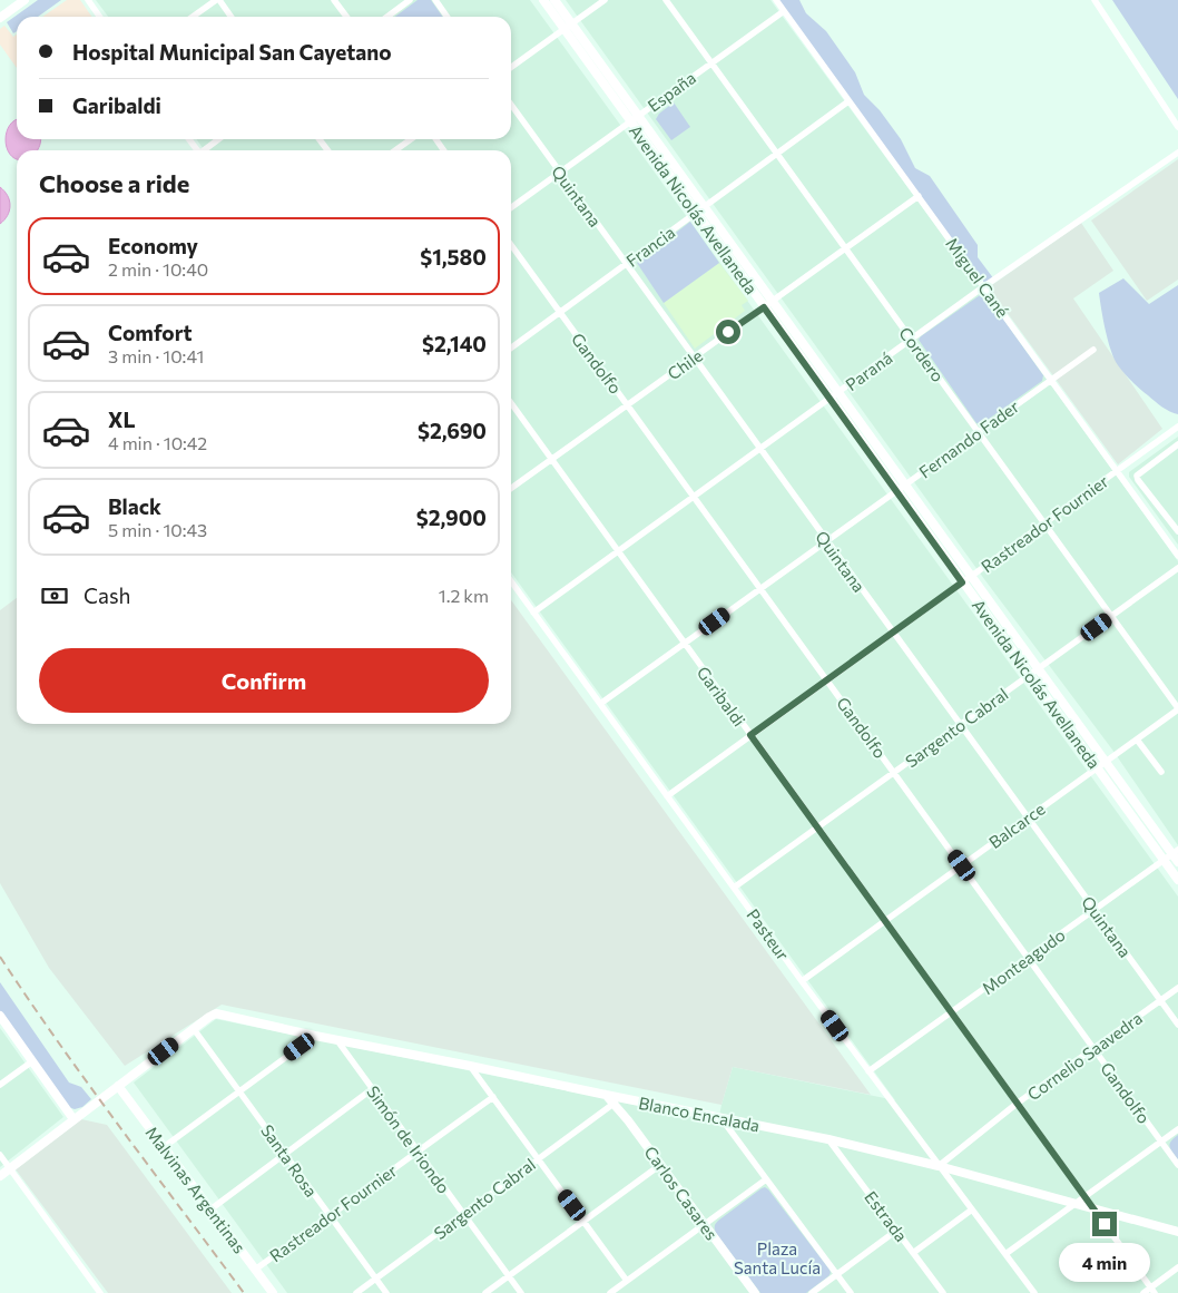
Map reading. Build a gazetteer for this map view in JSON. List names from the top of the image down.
{
  "streets": {
    "main road": [
      "Avenida Nicolás Avellaneda",
      "Blanco Encalada",
      "Malvinas Argentinas",
      "Carlos Casares"
    ],
    "street": [
      "España",
      "Quintana",
      "Francia",
      "Miguel Cané",
      "Cordero",
      "Gandolfo",
      "Chile",
      "Paraná",
      "Fernando Fader",
      "Rastreador Fournier",
      "Garibaldi",
      "Sargento Cabral",
      "Balcarce",
      "Pasteur",
      "Monteagudo",
      "Cornelio Saavedra",
      "Simón de Iriondo",
      "Santa Rosa",
      "Estrada"
    ]
  },
  "crossings": [
    ["España", "Quintana"],
    ["España", "Avenida Nicolás Avellaneda"],
    ["España", "Miguel Cané"],
    ["España", "Cordero"],
    ["Quintana", "Francia"],
    ["Quintana", "Chile"],
    ["Quintana", "Paraná"],
    ["Quintana", "Fernando Fader"],
    ["Quintana", "Rastreador Fournier"],
    ["Quintana", "Sargento Cabral"],
    ["Quintana", "Balcarce"],
    ["Quintana", "Monteagudo"],
    ["Quintana", "Cornelio Saavedra"],
    ["Avenida Nicolás Avellaneda", "Francia"],
    ["Avenida Nicolás Avellaneda", "Chile"],
    ["Avenida Nicolás Avellaneda", "Paraná"],
    ["Avenida Nicolás Avellaneda", "Fernando Fader"],
    ["Avenida Nicolás Avellaneda", "Rastreador Fournier"],
    ["Avenida Nicolás Avellaneda", "Sargento Cabral"],
    ["Avenida Nicolás Avellaneda", "Balcarce"],
    ["Avenida Nicolás Avellaneda", "Monteagudo"],
    ["Francia", "Miguel Cané"],
    ["Francia", "Cordero"],
    ["Francia", "Gandolfo"],
    ["Miguel Cané", "Chile"],
    ["Miguel Cané", "Paraná"],
    ["Miguel Cané", "Fernando Fader"],
    ["Miguel Cané", "Rastreador Fournier"],
    ["Cordero", "Chile"],
    ["Cordero", "Paraná"],
    ["Cordero", "Fernando Fader"],
    ["Cordero", "Rastreador Fournier"],
    ["Cordero", "Sargento Cabral"],
    ["Cordero", "Balcarce"],
    ["Gandolfo", "Chile"],
    ["Gandolfo", "Paraná"],
    ["Gandolfo", "Fernando Fader"],
    ["Gandolfo", "Rastreador Fournier"],
    ["Gandolfo", "Sargento Cabral"],
    ["Gandolfo", "Balcarce"],
    ["Gandolfo", "Monteagudo"],
    ["Gandolfo", "Cornelio Saavedra"],
    ["Chile", "Garibaldi"],
    ["Paraná", "Garibaldi"],
    ["Paraná", "Pasteur"],
    ["Fernando Fader", "Garibaldi"],
    ["Fernando Fader", "Pasteur"],
    ["Rastreador Fournier", "Garibaldi"],
    ["Rastreador Fournier", "Pasteur"],
    ["Rastreador Fournier", "Simón de Iriondo"],
    ["Rastreador Fournier", "Santa Rosa"],
    ["Rastreador Fournier", "Malvinas Argentinas"],
    ["Garibaldi", "Sargento Cabral"],
    ["Garibaldi", "Balcarce"],
    ["Garibaldi", "Monteagudo"],
    ["Garibaldi", "Cornelio Saavedra"],
    ["Garibaldi", "Blanco Encalada"],
    ["Sargento Cabral", "Pasteur"],
    ["Sargento Cabral", "Simón de Iriondo"],
    ["Sargento Cabral", "Santa Rosa"],
    ["Sargento Cabral", "Carlos Casares"],
    ["Balcarce", "Pasteur"],
    ["Pasteur", "Monteagudo"],
    ["Pasteur", "Cornelio Saavedra"],
    ["Pasteur", "Blanco Encalada"],
    ["Cornelio Saavedra", "Blanco Encalada"],
    ["Blanco Encalada", "Simón de Iriondo"],
    ["Blanco Encalada", "Santa Rosa"],
    ["Blanco Encalada", "Carlos Casares"],
    ["Blanco Encalada", "Estrada"]
  ],
  "parks": ["Plaza Santa Lucía"],
  "page": {
    "banner": ["Hospital Municipal San Cayetano", "Garibaldi"],
    "heading": "Choose a ride",
    "list": [
      {
        "name": "Economy",
        "note": "2 min · 10:40",
        "value": "$1,580"
      },
      {
        "name": "Comfort",
        "note": "3 min · 10:41",
        "value": "$2,140"
      },
      {
        "name": "XL",
        "note": "4 min · 10:42",
        "value": "$2,690"
      },
      {
        "name": "Black",
        "note": "5 min · 10:43",
        "value": "$2,900"
      }
    ],
    "pay": ["Cash", "1.2 km"],
    "buttons": "Confirm",
    "bubble": "4 min"
  }
}
